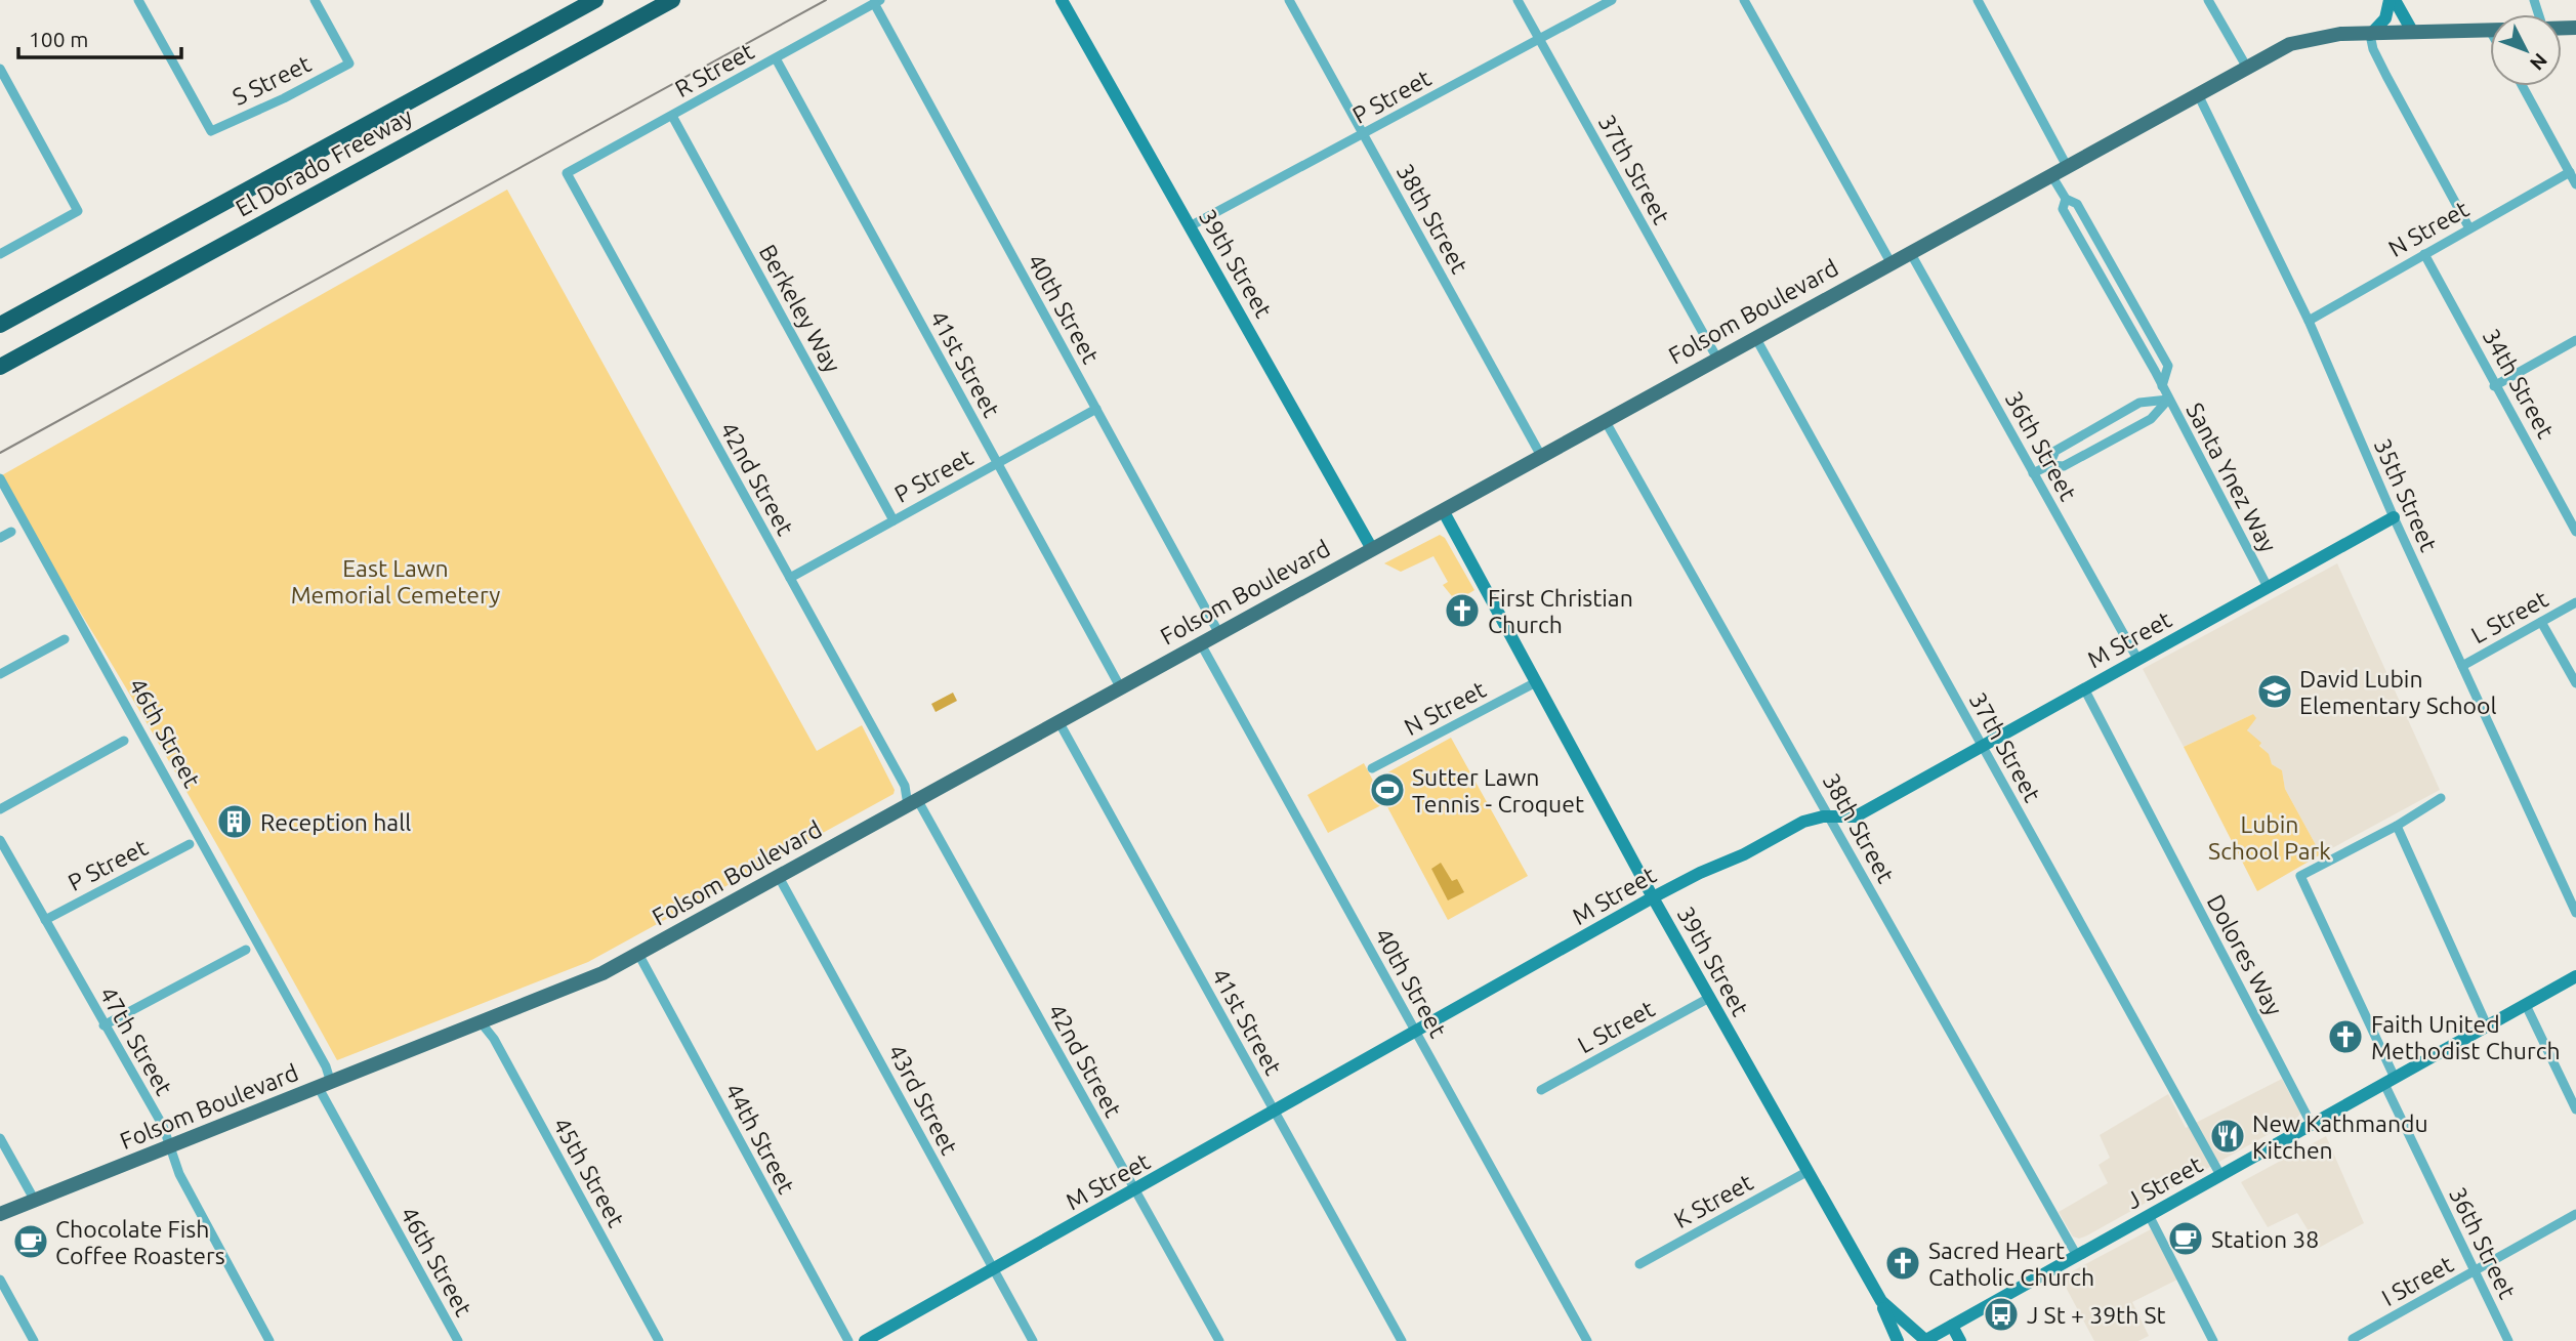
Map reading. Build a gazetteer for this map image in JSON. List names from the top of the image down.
{
  "streets": {
    "highway": ["El Dorado Freeway"],
    "main road": ["Folsom Boulevard"],
    "street": [
      "R Street",
      "S Street",
      "P Street",
      "37th Street",
      "38th Street",
      "N Street",
      "39th Street",
      "Berkeley Way",
      "40th Street",
      "41st Street",
      "34th Street",
      "36th Street",
      "Santa Ynez Way",
      "42nd Street",
      "35th Street",
      "L Street",
      "M Street",
      "46th Street",
      "Dolores Way",
      "47th Street",
      "43rd Street",
      "44th Street",
      "45th Street",
      "J Street",
      "K Street",
      "I Street"
    ]
  },
  "crossings": [
    ["R Street", "Berkeley Way"],
    ["R Street", "40th Street"],
    ["R Street", "41st Street"],
    ["R Street", "42nd Street"],
    ["P Street", "37th Street"],
    ["P Street", "38th Street"],
    ["P Street", "39th Street"],
    ["P Street", "Berkeley Way"],
    ["P Street", "40th Street"],
    ["P Street", "41st Street"],
    ["P Street", "42nd Street"],
    ["P Street", "47th Street"],
    ["37th Street", "Folsom Boulevard"],
    ["37th Street", "M Street"],
    ["37th Street", "J Street"],
    ["38th Street", "Folsom Boulevard"],
    ["38th Street", "M Street"],
    ["38th Street", "J Street"],
    ["N Street", "39th Street"],
    ["N Street", "34th Street"],
    ["N Street", "35th Street"],
    ["39th Street", "Folsom Boulevard"],
    ["39th Street", "L Street"],
    ["39th Street", "M Street"],
    ["39th Street", "J Street"],
    ["39th Street", "K Street"],
    ["40th Street", "Folsom Boulevard"],
    ["40th Street", "M Street"],
    ["Folsom Boulevard", "41st Street"],
    ["Folsom Boulevard", "36th Street"],
    ["Folsom Boulevard", "Santa Ynez Way"],
    ["Folsom Boulevard", "42nd Street"],
    ["Folsom Boulevard", "35th Street"],
    ["Folsom Boulevard", "46th Street"],
    ["Folsom Boulevard", "47th Street"],
    ["Folsom Boulevard", "43rd Street"],
    ["Folsom Boulevard", "44th Street"],
    ["Folsom Boulevard", "45th Street"],
    ["41st Street", "M Street"],
    ["36th Street", "M Street"],
    ["36th Street", "J Street"],
    ["36th Street", "I Street"],
    ["Santa Ynez Way", "M Street"],
    ["42nd Street", "M Street"],
    ["35th Street", "L Street"],
    ["35th Street", "M Street"],
    ["M Street", "Dolores Way"],
    ["M Street", "43rd Street"],
    ["Dolores Way", "J Street"]
  ],
  "parks": ["East Lawn Memorial Cemetery", "Lubin School Park"],
  "places": {
    "church": ["First Christian Church", "Faith United Methodist Church", "Sacred Heart Catholic Church"],
    "school or university": ["David Lubin Elementary School"],
    "sports": ["Sutter Lawn Tennis - Croquet"],
    "building": ["Reception hall"],
    "restaurant": ["New Kathmandu Kitchen"],
    "cafe": ["Station 38", "Chocolate Fish Coffee Roasters"],
    "bus stop": ["J St + 39th St"]
  },
  "scale_bar": "100 m",
  "north": "bottom right"
}
